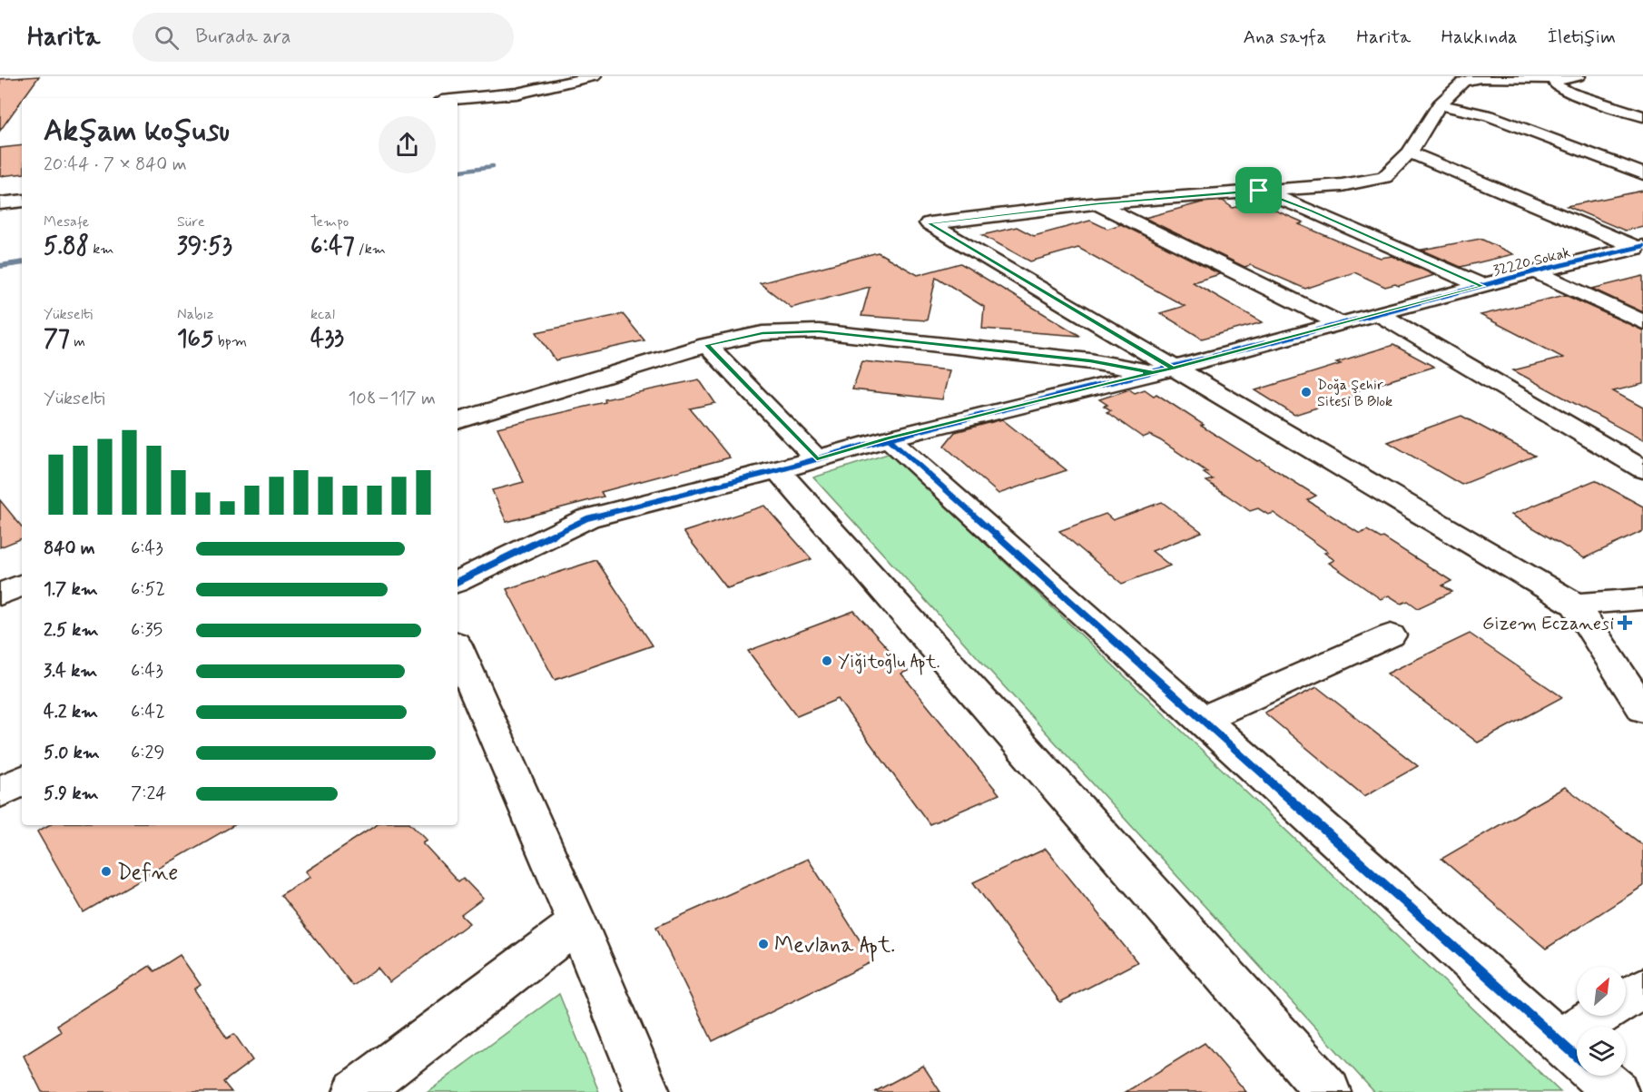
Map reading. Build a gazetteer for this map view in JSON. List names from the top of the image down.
{
  "streets": {
    "street": ["32220 Sokak"]
  },
  "places": {
    "other": [
      "Doğa Şehir Sitesi B Blok",
      "Yiğitoğlu Apt.",
      "Defne",
      "Mevlana Apt."
    ],
    "health": ["Gizem Eczanesi"]
  },
  "north": "top right",
  "page": {
    "header": "Harita",
    "search": "Burada ara",
    "nav": [
      "Ana sayfa",
      "Harita",
      "Hakkında",
      "İletişim"
    ],
    "heading": ["Akşam koşusu", "20:44 · 7 × 840 m"],
    "stats": [
      ["Mesafe", "5.88 km"],
      ["Süre", "39:53"],
      ["Tempo", "6:47 /km"],
      ["Yükselti", "77 m"],
      ["Nabız", "165 bpm"],
      ["kcal", "433"]
    ],
    "chart": ["Yükselti", "108–117 m"],
    "list": [
      {
        "name": "840 m",
        "note": "6:43"
      },
      {
        "name": "1.7 km",
        "note": "6:52"
      },
      {
        "name": "2.5 km",
        "note": "6:35"
      },
      {
        "name": "3.4 km",
        "note": "6:43"
      },
      {
        "name": "4.2 km",
        "note": "6:42"
      },
      {
        "name": "5.0 km",
        "note": "6:29"
      },
      {
        "name": "5.9 km",
        "note": "7:24"
      }
    ]
  }
}
